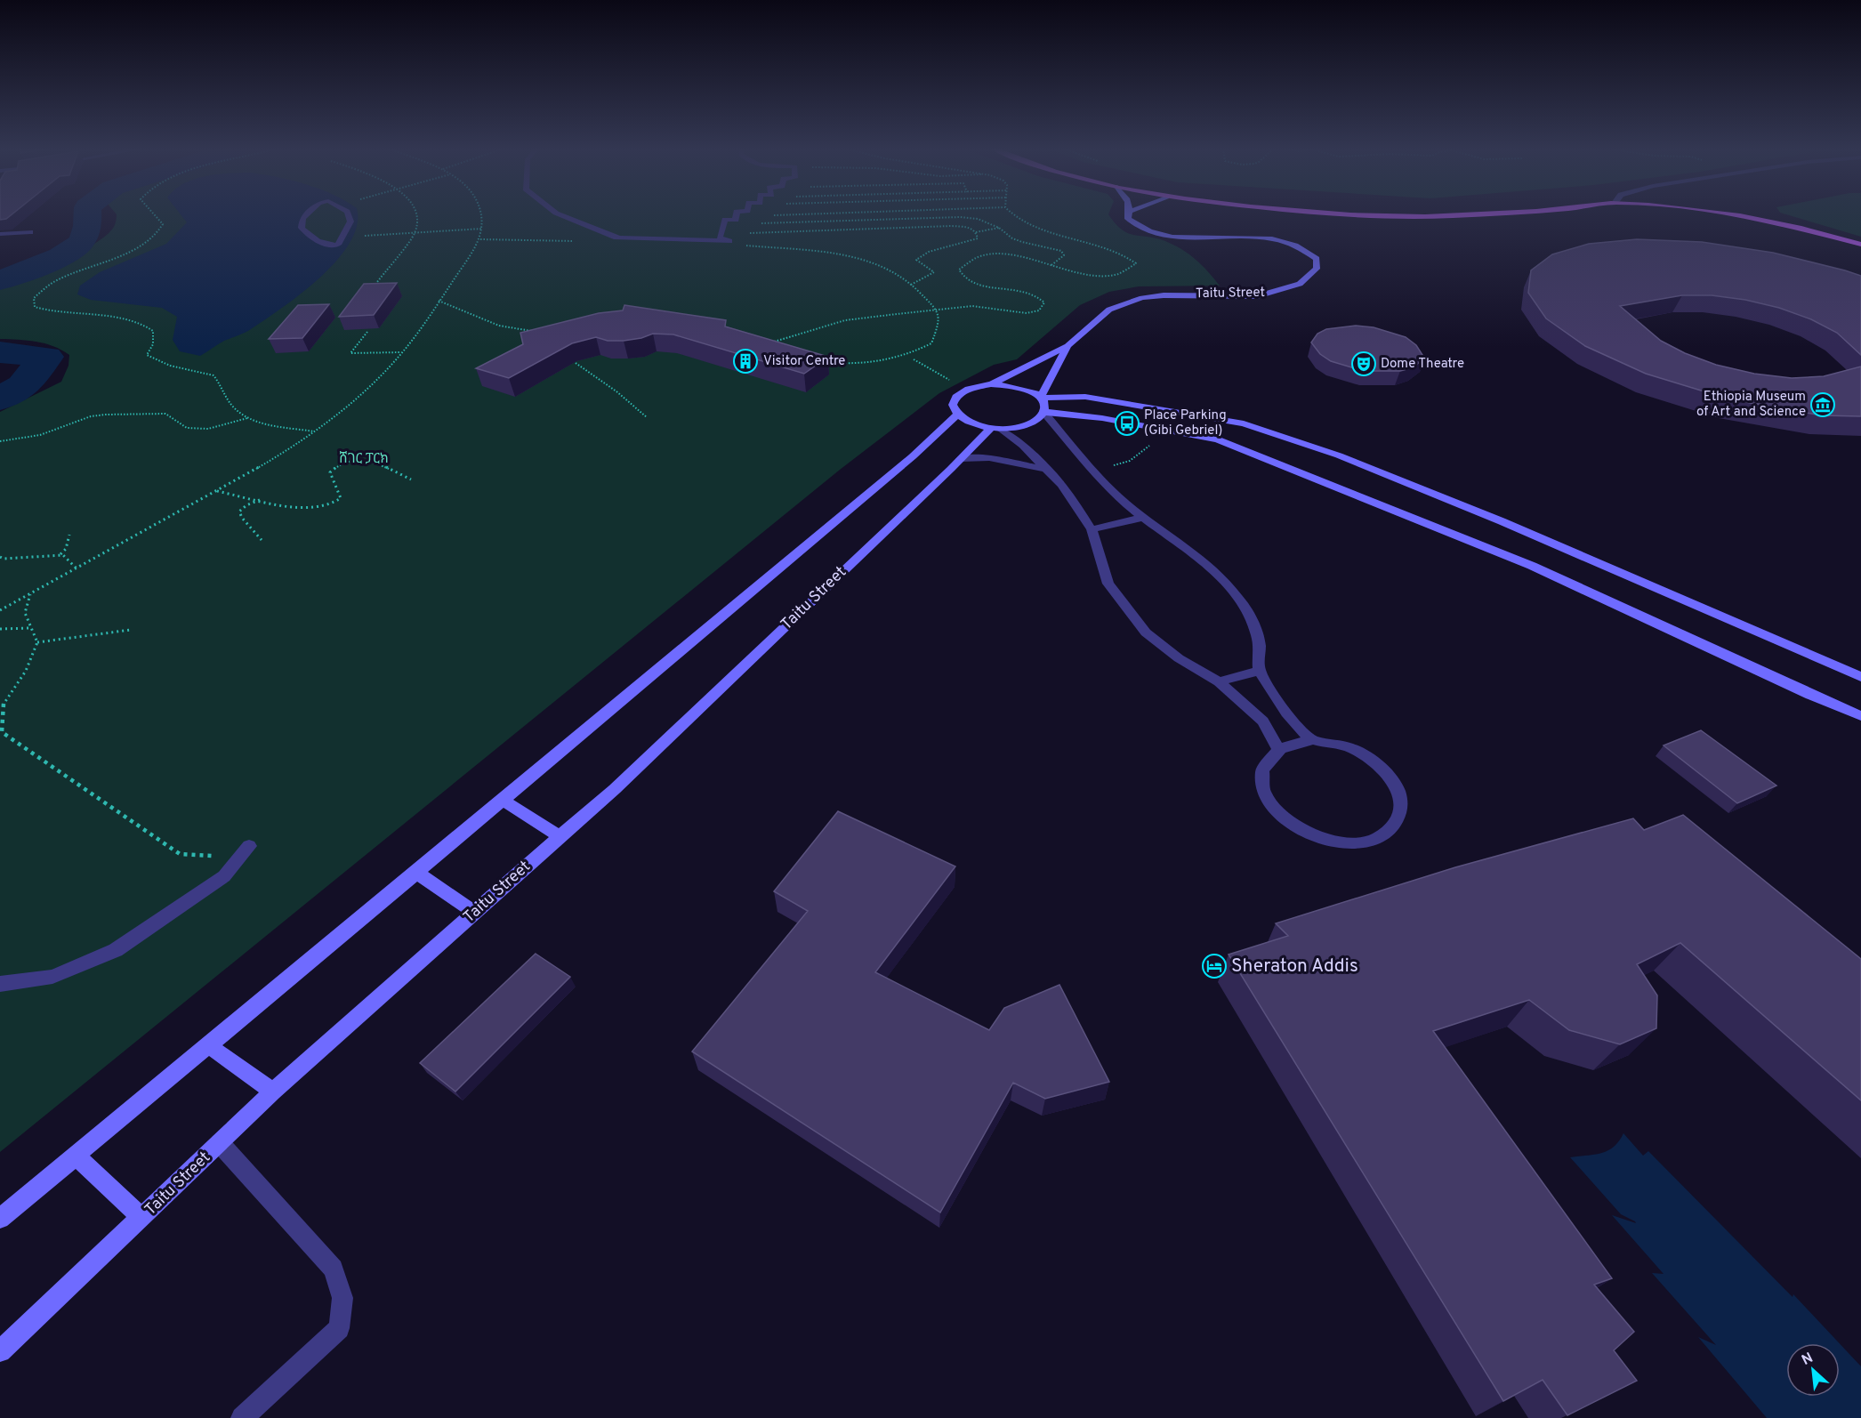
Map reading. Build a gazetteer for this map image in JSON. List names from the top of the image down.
{
  "streets": {
    "main road": ["Taitu Street"]
  },
  "parks": ["ሸገር ፓርክ"],
  "places": {
    "building": ["Visitor Centre"],
    "theatre": ["Dome Theatre"],
    "museum": ["Ethiopia Museum of Art and Science"],
    "bus stop": ["Place Parking (Gibi Gebriel)"],
    "hotel": ["Sheraton Addis"]
  },
  "north": "top left"
}
